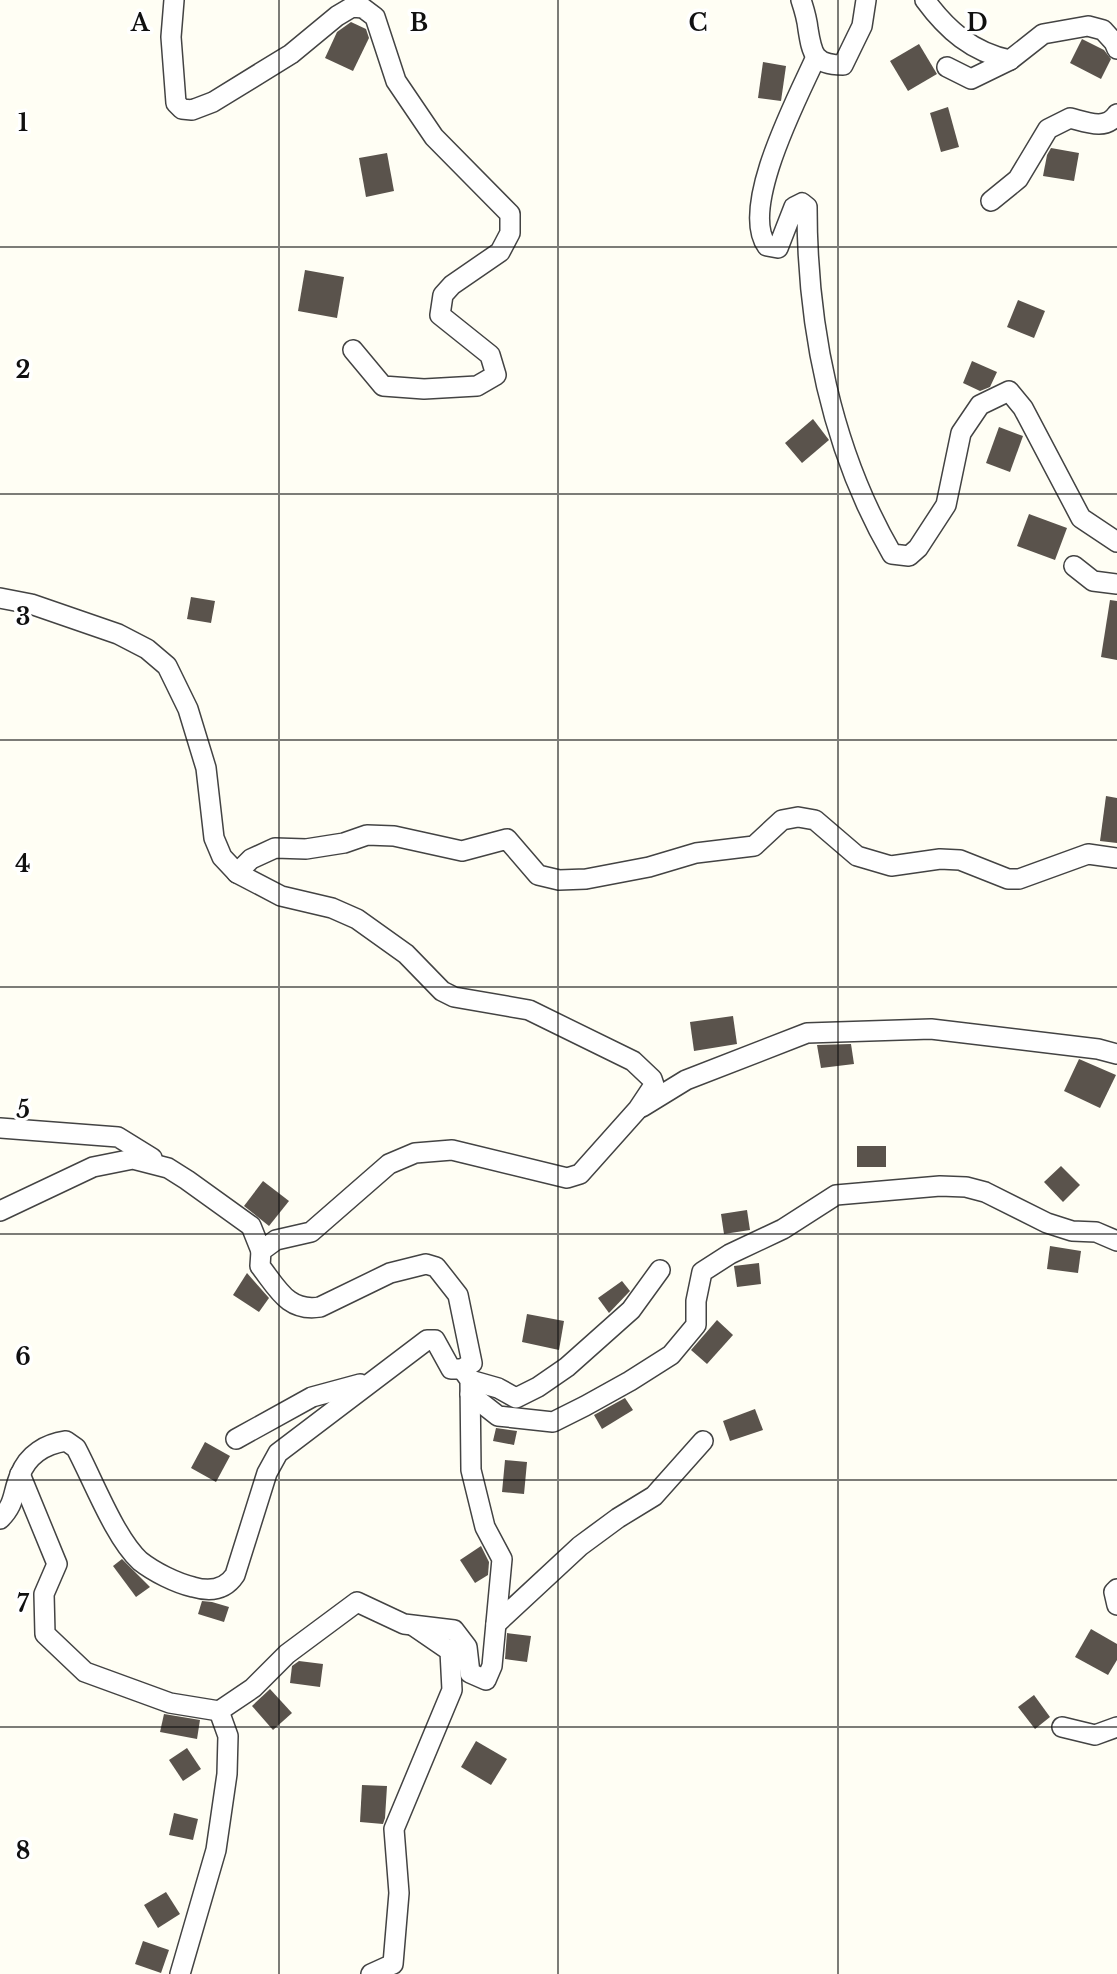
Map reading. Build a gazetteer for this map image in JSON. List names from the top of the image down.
{
  "grid": {
    "columns": [
      "A",
      "B",
      "C",
      "D"
    ],
    "rows": [
      "1",
      "2",
      "3",
      "4",
      "5",
      "6",
      "7",
      "8"
    ]
  }
}
